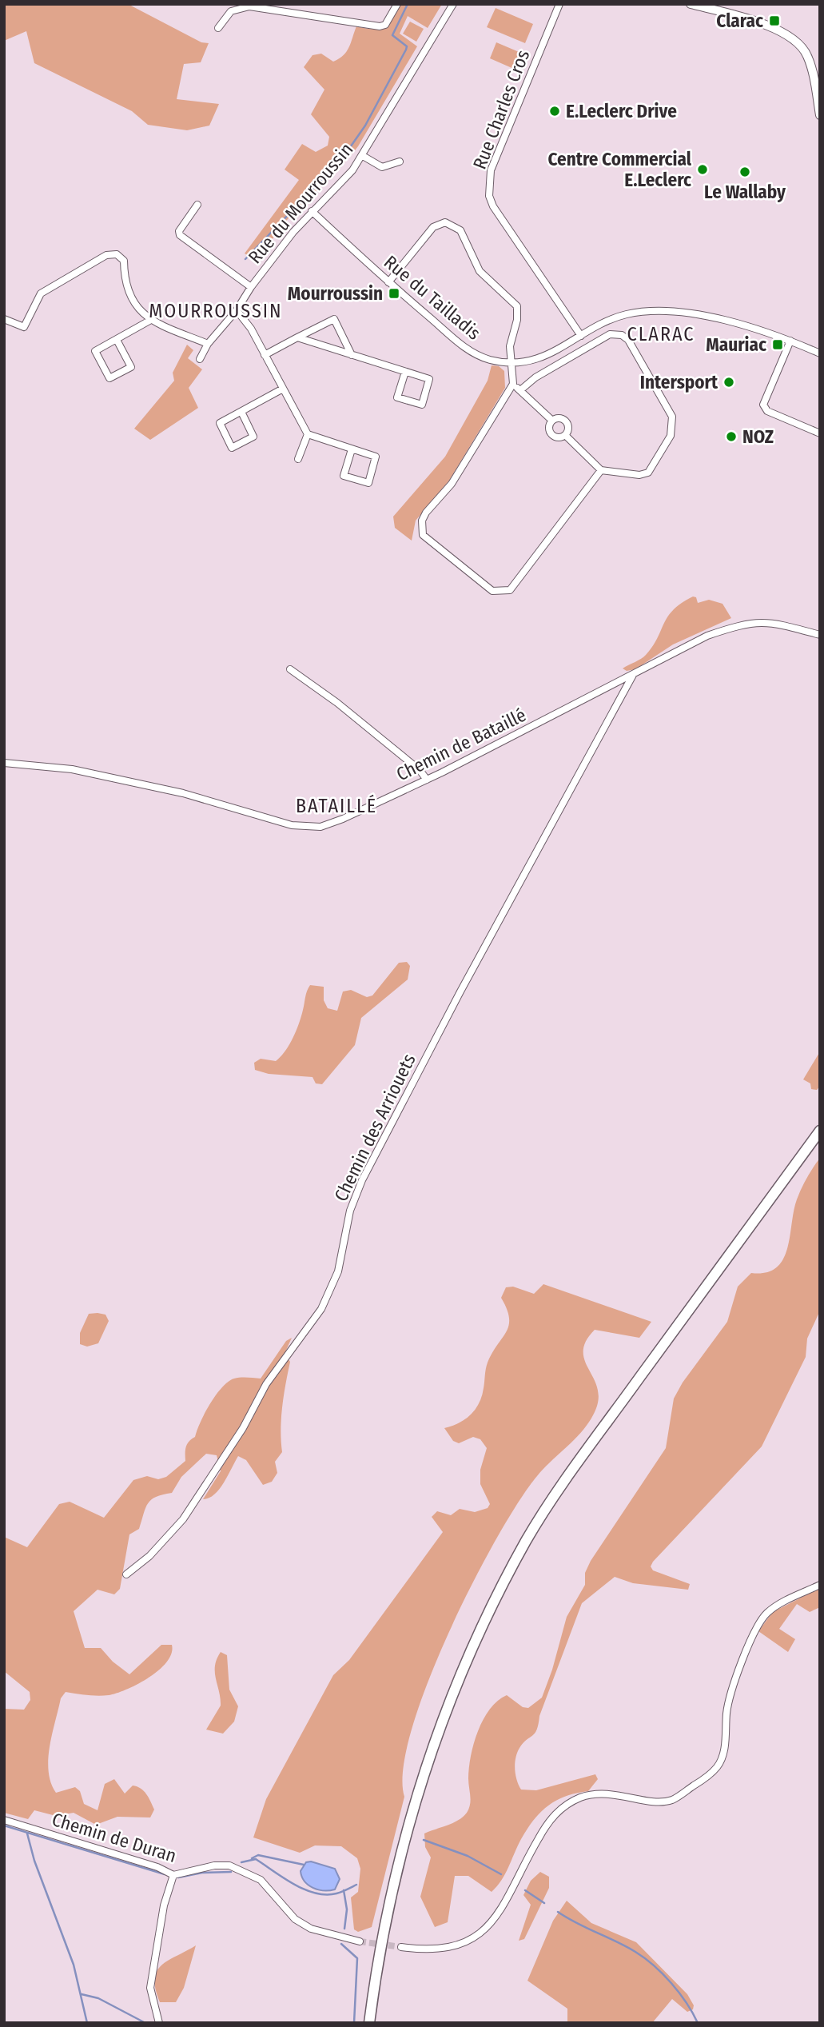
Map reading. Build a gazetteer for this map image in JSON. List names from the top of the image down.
{
  "streets": {
    "street": [
      "Rue Charles Cros",
      "Rue du Mourroussin",
      "Rue du Tailladis",
      "Chemin de Bataillé",
      "Chemin des Arriouets",
      "Chemin de Duran"
    ]
  },
  "crossings": [
    ["Rue Charles Cros", "Rue du Tailladis"],
    ["Rue du Mourroussin", "Rue du Tailladis"],
    ["Chemin de Bataillé", "Chemin des Arriouets"]
  ],
  "districts": ["MOURROUSSIN", "CLARAC", "BATAILLÉ"],
  "places": {
    "transit": ["Clarac", "Mourroussin", "Mauriac"],
    "other": [
      "E.Leclerc Drive",
      "Centre Commercial E.Leclerc",
      "Le Wallaby",
      "Intersport",
      "NOZ"
    ]
  }
}
